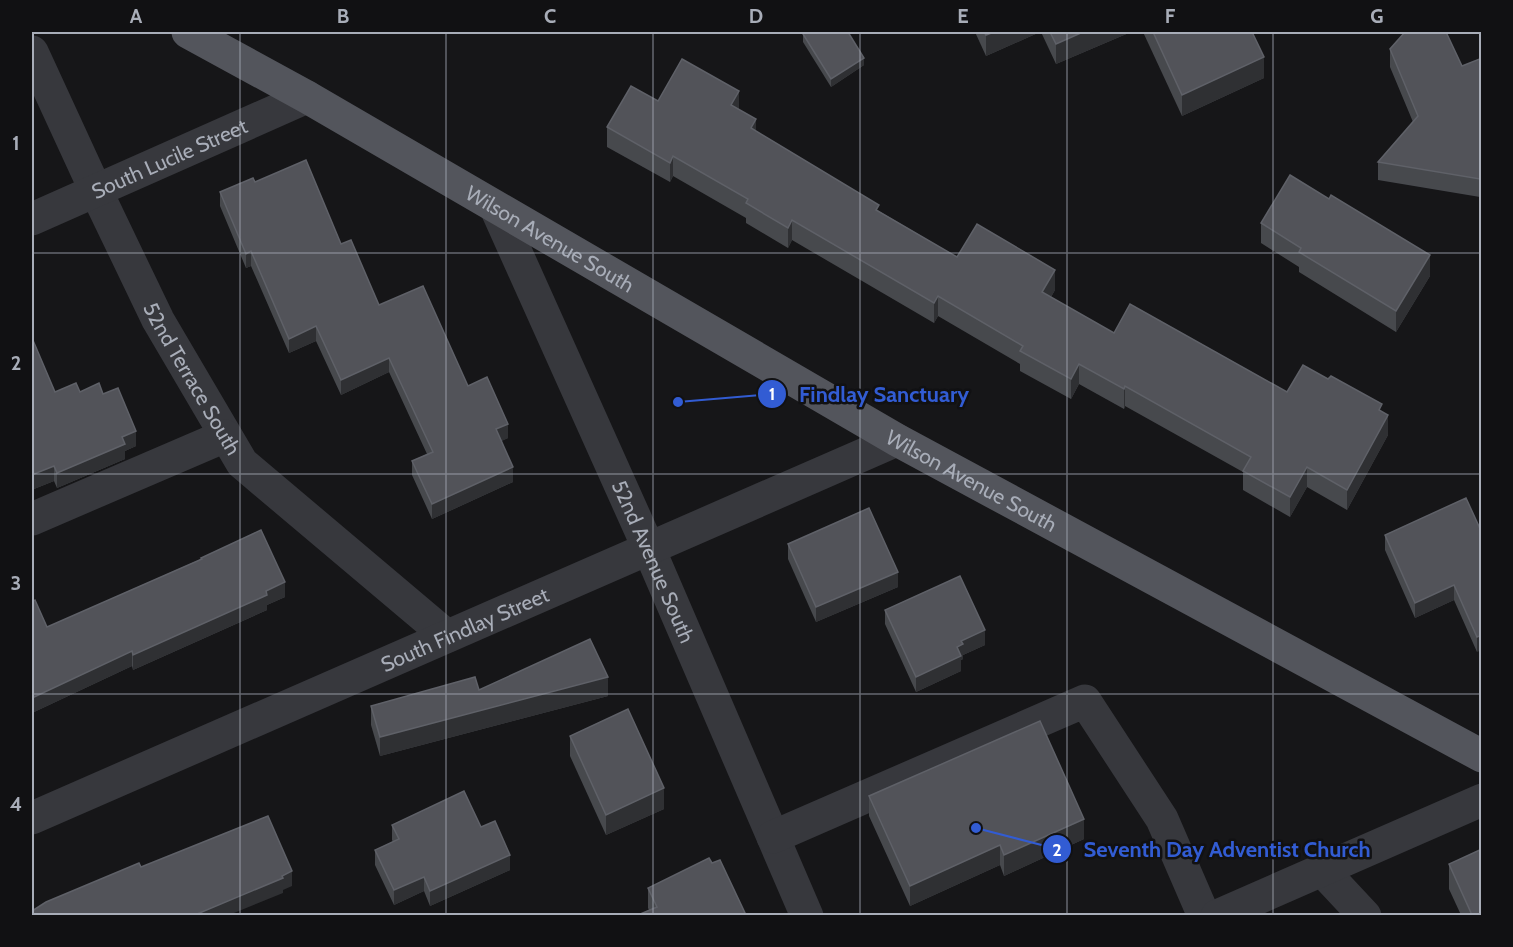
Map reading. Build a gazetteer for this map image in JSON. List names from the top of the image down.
{
  "streets": {
    "main road": ["Wilson Avenue South"],
    "street": [
      "South Lucile Street",
      "52nd Terrace South",
      "52nd Avenue South",
      "South Findlay Street"
    ]
  },
  "crossings": [
    ["South Lucile Street", "Wilson Avenue South"],
    ["South Lucile Street", "52nd Terrace South"],
    ["Wilson Avenue South", "52nd Avenue South"],
    ["Wilson Avenue South", "South Findlay Street"],
    ["52nd Terrace South", "South Findlay Street"],
    ["52nd Avenue South", "South Findlay Street"]
  ],
  "places": ["Findlay Sanctuary", "Seventh Day Adventist Church"],
  "grid": {
    "columns": [
      "A",
      "B",
      "C",
      "D",
      "E",
      "F",
      "G"
    ],
    "rows": [
      "1",
      "2",
      "3",
      "4"
    ]
  }
}
